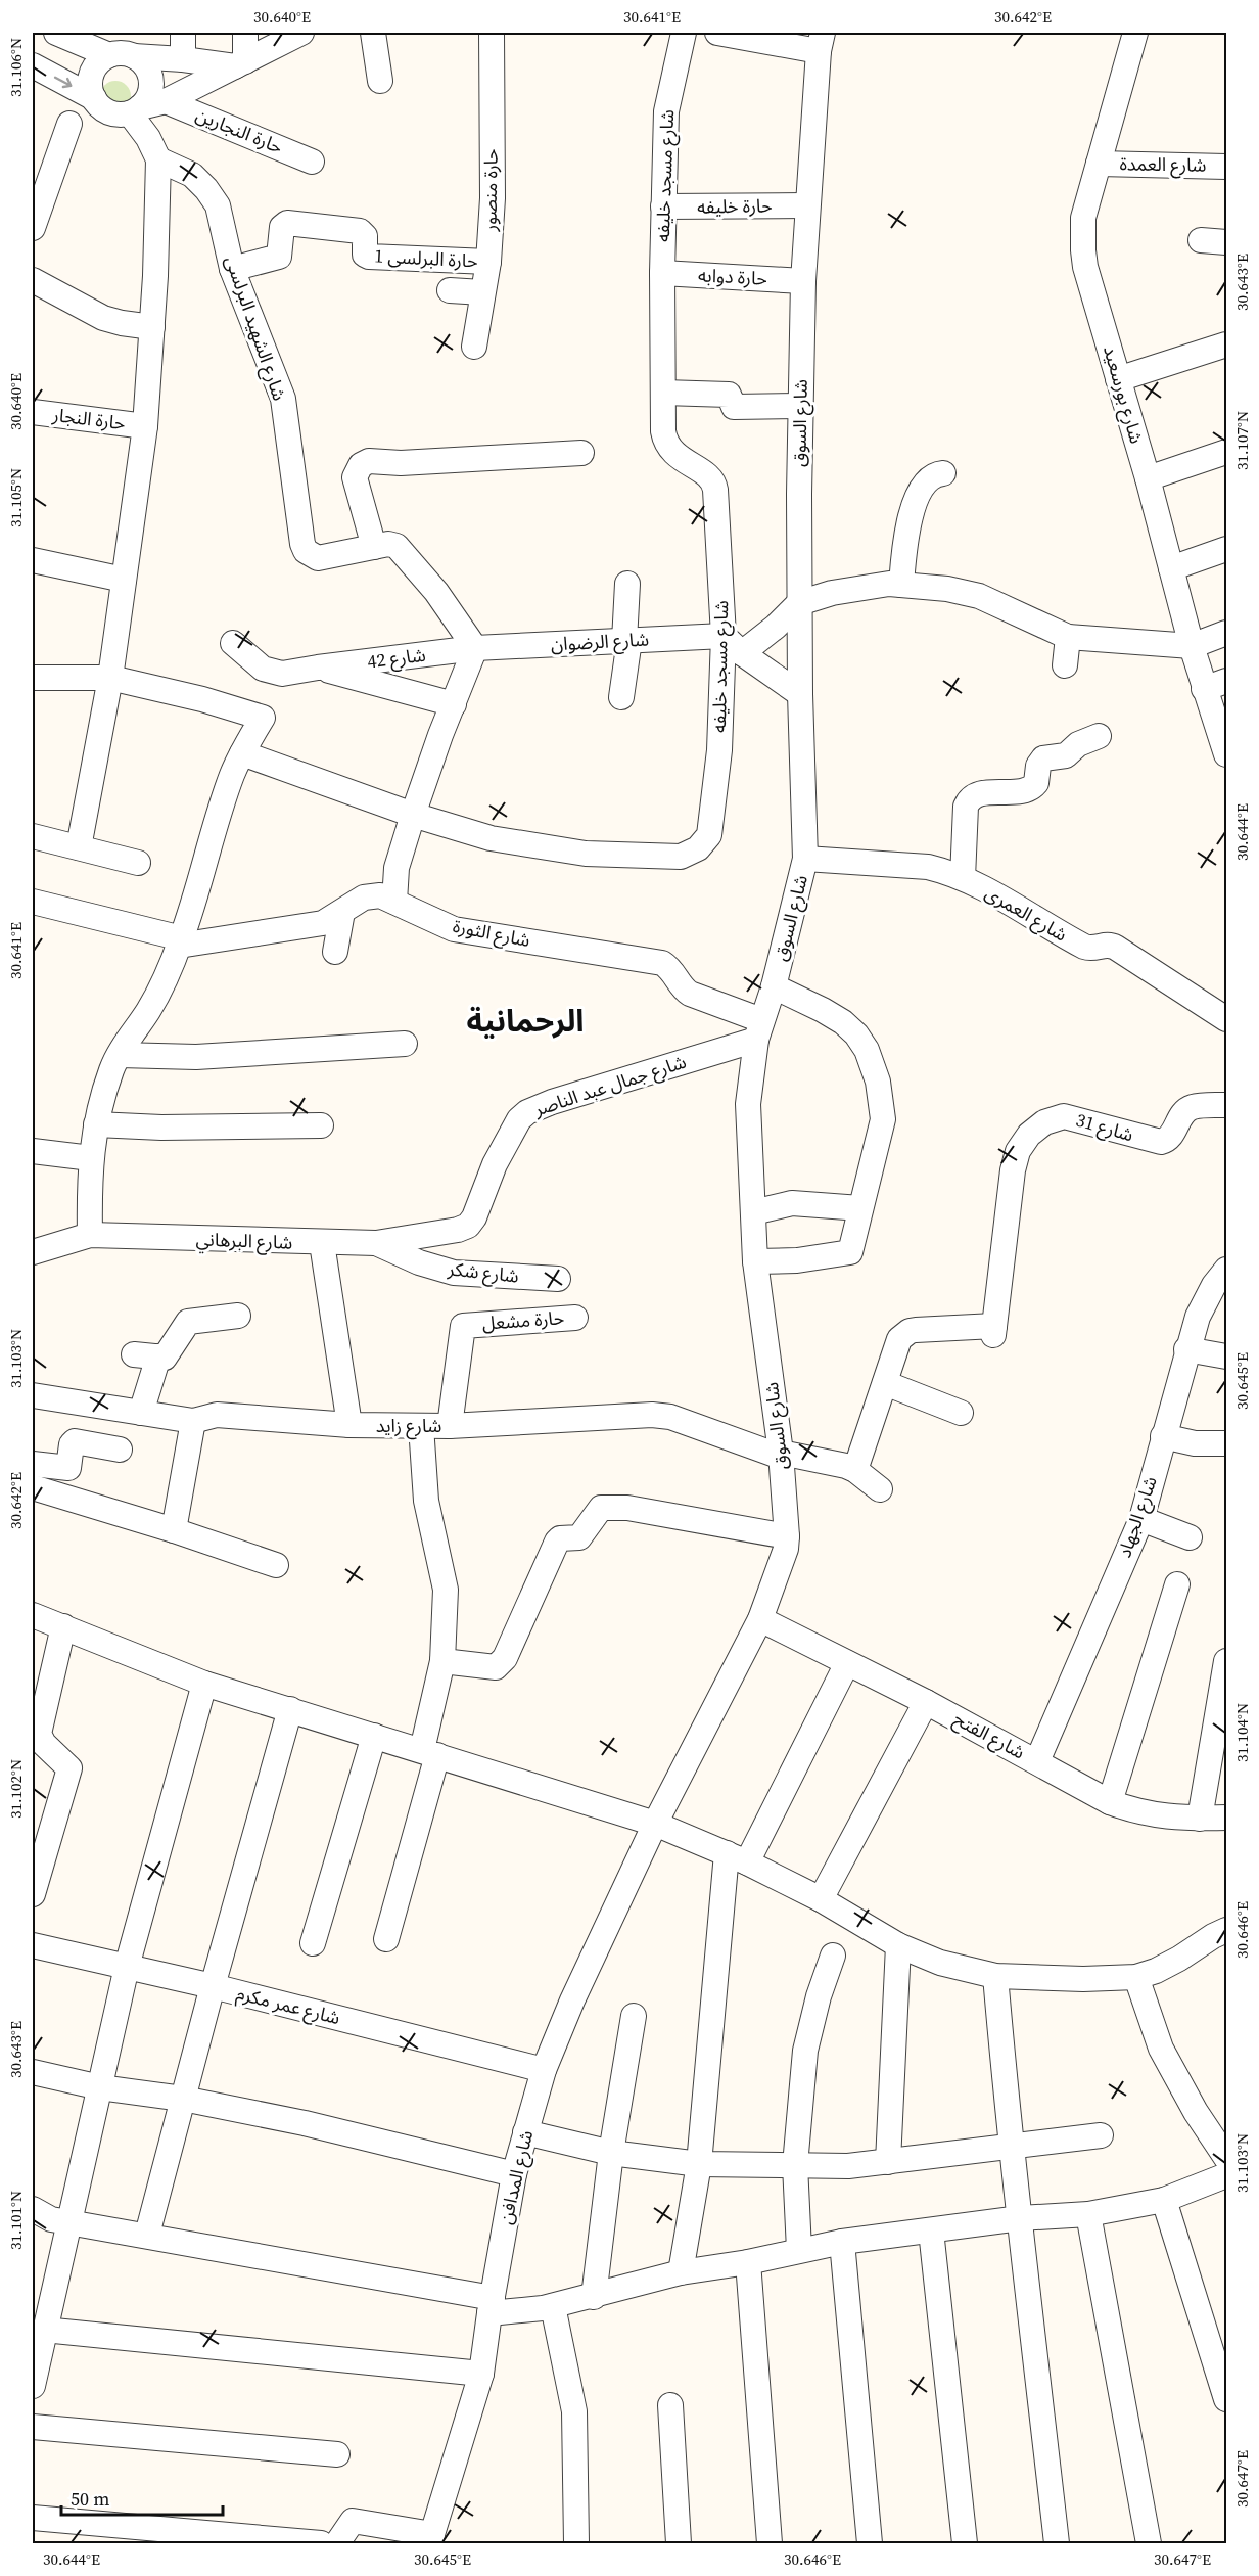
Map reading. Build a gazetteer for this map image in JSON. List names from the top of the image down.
{
  "streets": {
    "street": [
      "حارة النجارين",
      "شارع العمدة",
      "شارع مسجد خليفه",
      "حارة منصور",
      "حارة خليفه",
      "حارة البرلسى 1",
      "حارة دوابه",
      "شارع الشهيد البرلسى",
      "شارع بورسعيد",
      "حارة النجار",
      "شارع السوق",
      "شارع الرضوان",
      "شارع 42",
      "شارع العمرى",
      "شارع الثورة",
      "شارع جمال عبد الناصر",
      "شارع 31",
      "شارع البرهاني",
      "شارع شكر",
      "حارة مشعل",
      "شارع زايد",
      "شارع الجهاد",
      "شارع الفتح",
      "شارع عمر مكرم",
      "شارع المدافن"
    ]
  },
  "crossings": [
    ["شارع العمدة", "شارع بورسعيد"],
    ["شارع مسجد خليفه", "حارة خليفه"],
    ["شارع مسجد خليفه", "حارة دوابه"],
    ["شارع مسجد خليفه", "شارع الرضوان"],
    ["حارة منصور", "حارة البرلسى 1"],
    ["حارة خليفه", "شارع السوق"],
    ["حارة البرلسى 1", "شارع الشهيد البرلسى"],
    ["حارة دوابه", "شارع السوق"],
    ["شارع السوق", "شارع العمرى"],
    ["شارع السوق", "شارع الثورة"],
    ["شارع السوق", "شارع جمال عبد الناصر"],
    ["شارع السوق", "شارع زايد"],
    ["شارع السوق", "شارع الفتح"],
    ["شارع السوق", "شارع المدافن"],
    ["شارع الرضوان", "شارع 42"],
    ["شارع الثورة", "شارع جمال عبد الناصر"],
    ["شارع جمال عبد الناصر", "شارع البرهاني"],
    ["شارع البرهاني", "شارع شكر"],
    ["حارة مشعل", "شارع زايد"],
    ["شارع الجهاد", "شارع الفتح"],
    ["شارع عمر مكرم", "شارع المدافن"]
  ],
  "districts": ["الرحمانية"],
  "scale_bar": "50 m",
  "coordinates": [
    "30.640°E",
    "30.641°E",
    "30.642°E",
    "31.106°N",
    "30.643°E",
    "31.107°N",
    "31.105°N",
    "30.644°E",
    "31.103°N",
    "30.645°E",
    "31.104°N",
    "31.102°N",
    "30.646°E",
    "31.101°N",
    "30.647°E"
  ]
}
